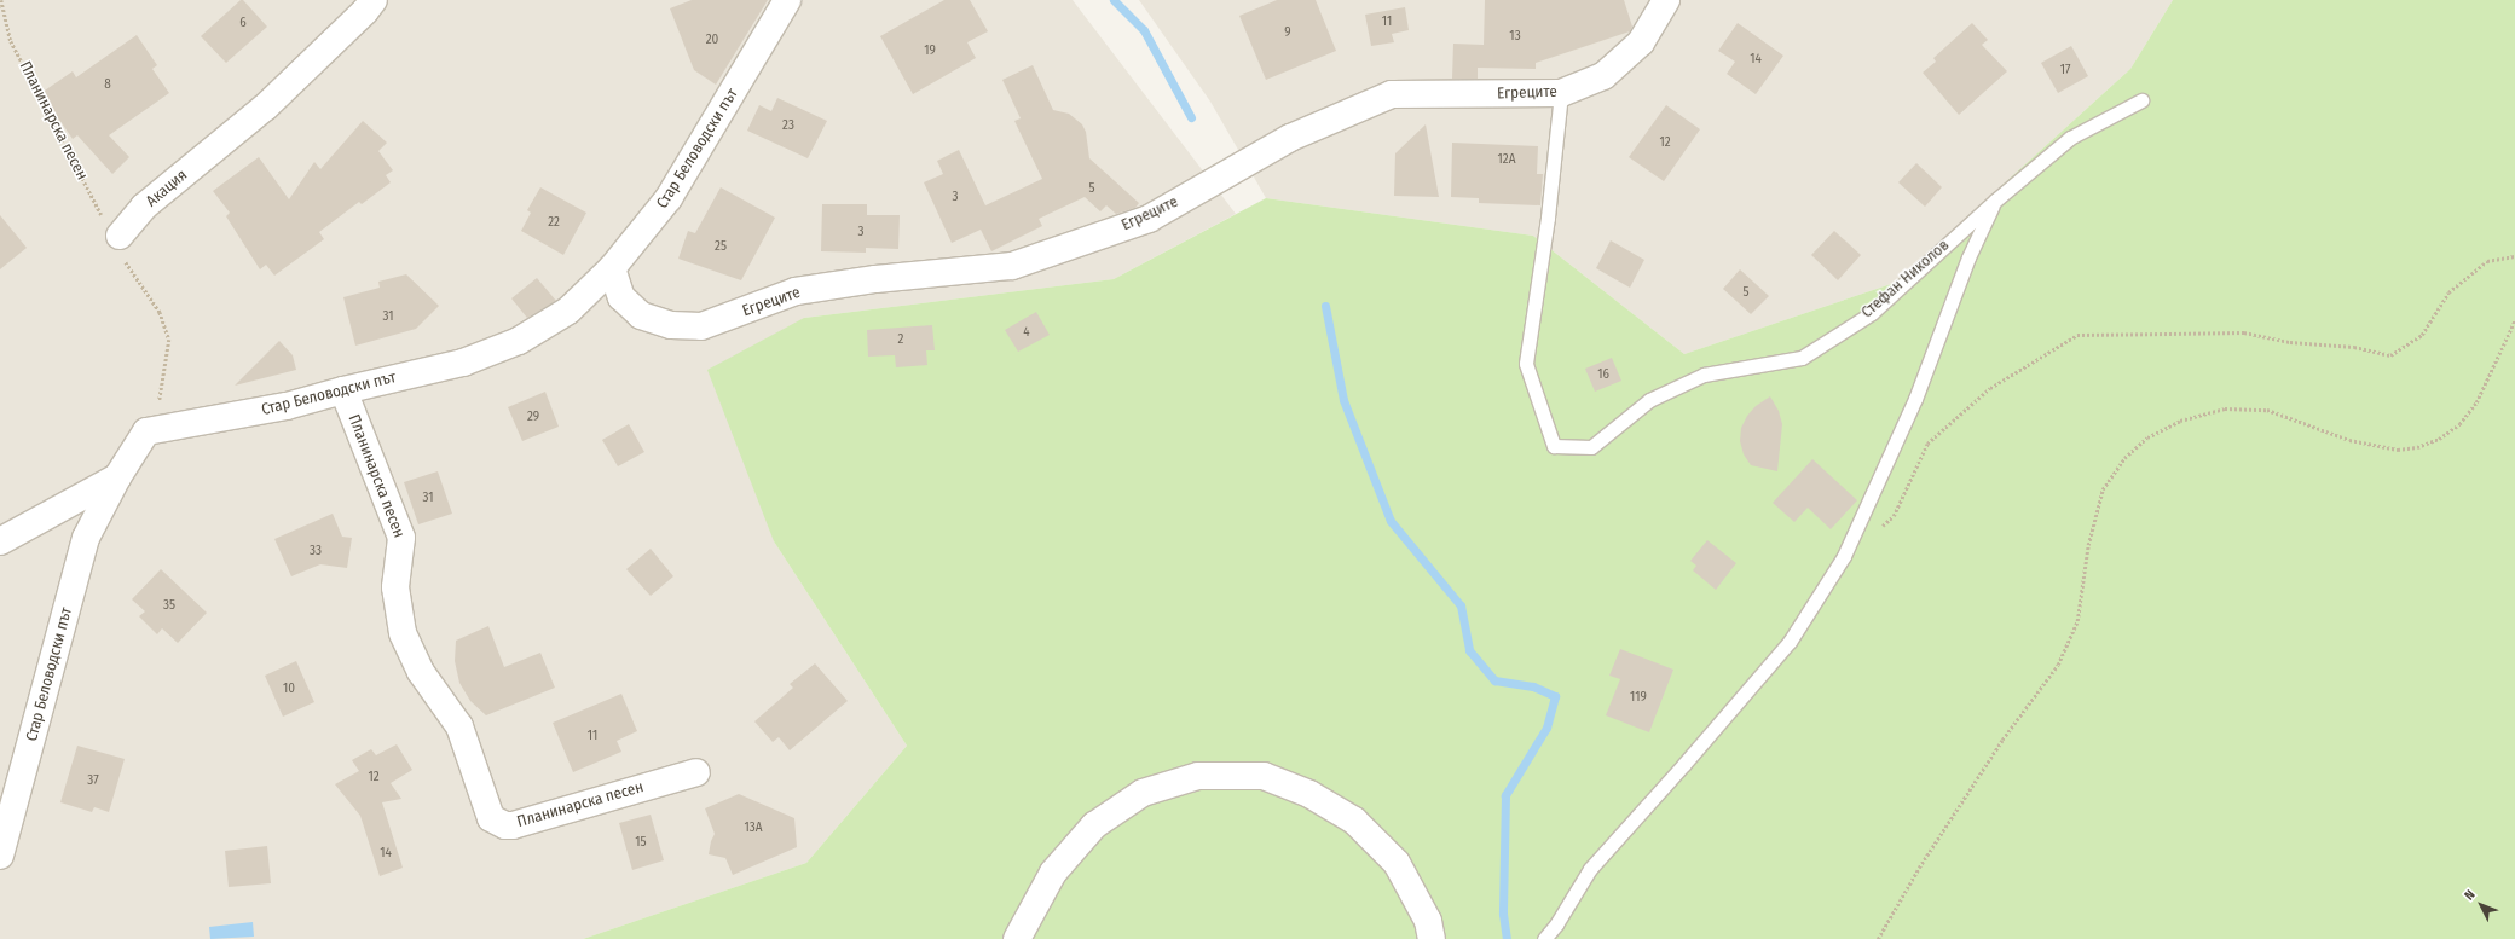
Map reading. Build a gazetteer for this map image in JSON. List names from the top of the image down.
{
  "streets": {
    "street": [
      "Егреците",
      "Планинарска песен",
      "Стар Беловодски път",
      "Акация"
    ],
    "lane": ["Стефан Николов"]
  },
  "crossings": [
    ["Егреците", "Стар Беловодски път"],
    ["Егреците", "Стефан Николов"],
    ["Планинарска песен", "Стар Беловодски път"],
    ["Планинарска песен", "Акация"]
  ],
  "house_numbers": [
    "11",
    "6",
    "9",
    "13",
    "20",
    "19",
    "14",
    "17",
    "8",
    "23",
    "12",
    "12А",
    "5",
    "3",
    "22",
    "3",
    "25",
    "5",
    "31",
    "4",
    "2",
    "16",
    "29",
    "31",
    "33",
    "35",
    "10",
    "119",
    "11",
    "12",
    "37",
    "13А",
    "15",
    "14"
  ],
  "north": "top left"
}
